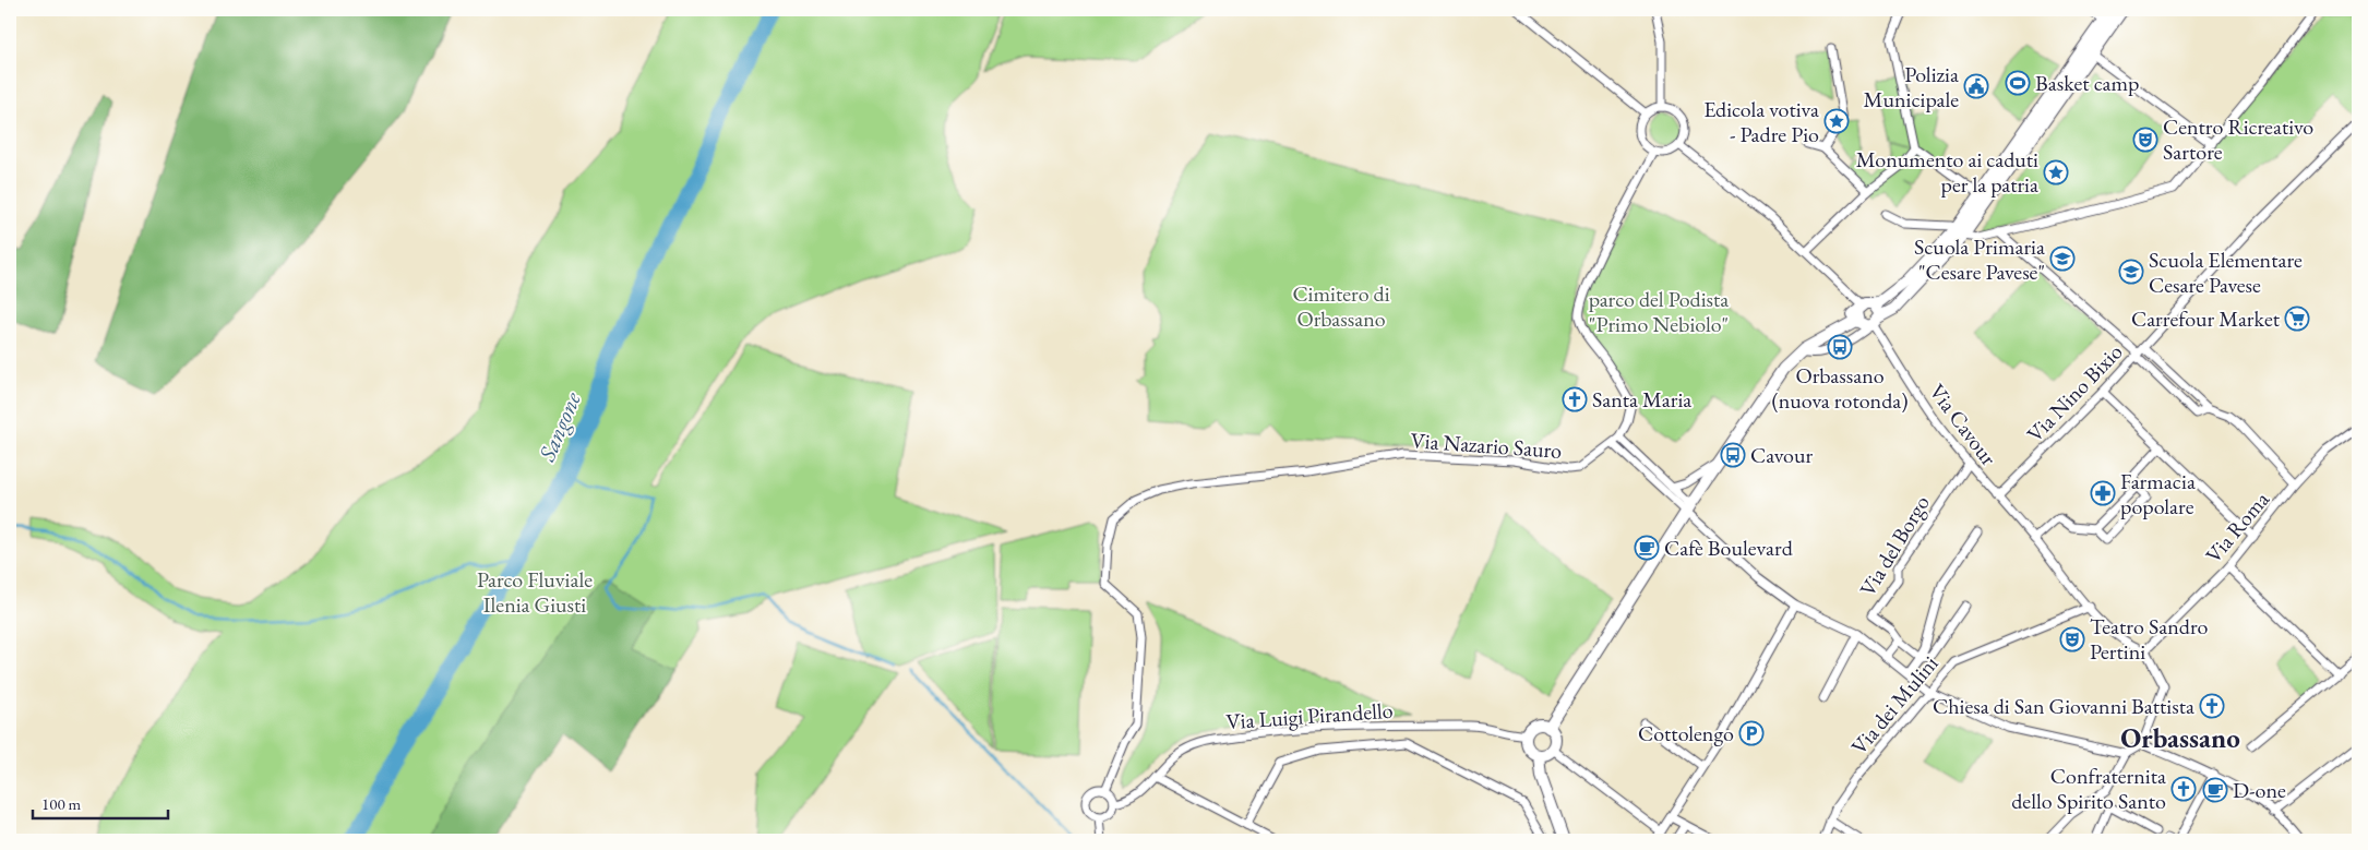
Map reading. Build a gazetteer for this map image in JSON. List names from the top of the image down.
{
  "streets": {
    "street": [
      "Via Nino Bixio",
      "Via Cavour",
      "Via Nazario Sauro",
      "Via Roma",
      "Via del Borgo",
      "Via dei Mulini",
      "Via Luigi Pirandello"
    ]
  },
  "crossings": [
    ["Via Nino Bixio", "Via Cavour"],
    ["Via Cavour", "Via Roma"],
    ["Via Cavour", "Via del Borgo"],
    ["Via Cavour", "Via dei Mulini"],
    ["Via Nazario Sauro", "Via Luigi Pirandello"]
  ],
  "districts": ["Orbassano"],
  "water": ["Sangone"],
  "parks": ["Cimitero di Orbassano", "parco del Podista \"Primo Nebiolo\"", "Parco Fluviale Ilenia Giusti"],
  "places": {
    "sports": ["Basket camp"],
    "public building": ["Polizia Municipale"],
    "place": ["Edicola votiva - Padre Pio", "Monumento ai caduti per la patria"],
    "theatre": ["Centro Ricreativo Sartore", "Teatro Sandro Pertini"],
    "school or university": ["Scuola Primaria \"Cesare Pavese\"", "Scuola Elementare Cesare Pavese"],
    "supermarket": ["Carrefour Market"],
    "bus stop": ["Orbassano (nuova rotonda)", "Cavour"],
    "church": ["Santa Maria", "Chiesa di San Giovanni Battista", "Confraternita dello Spirito Santo"],
    "pharmacy": ["Farmacia popolare"],
    "cafe": ["Cafè Boulevard", "D-one"],
    "parking": ["Cottolengo"]
  },
  "scale_bar": "100 m"
}
